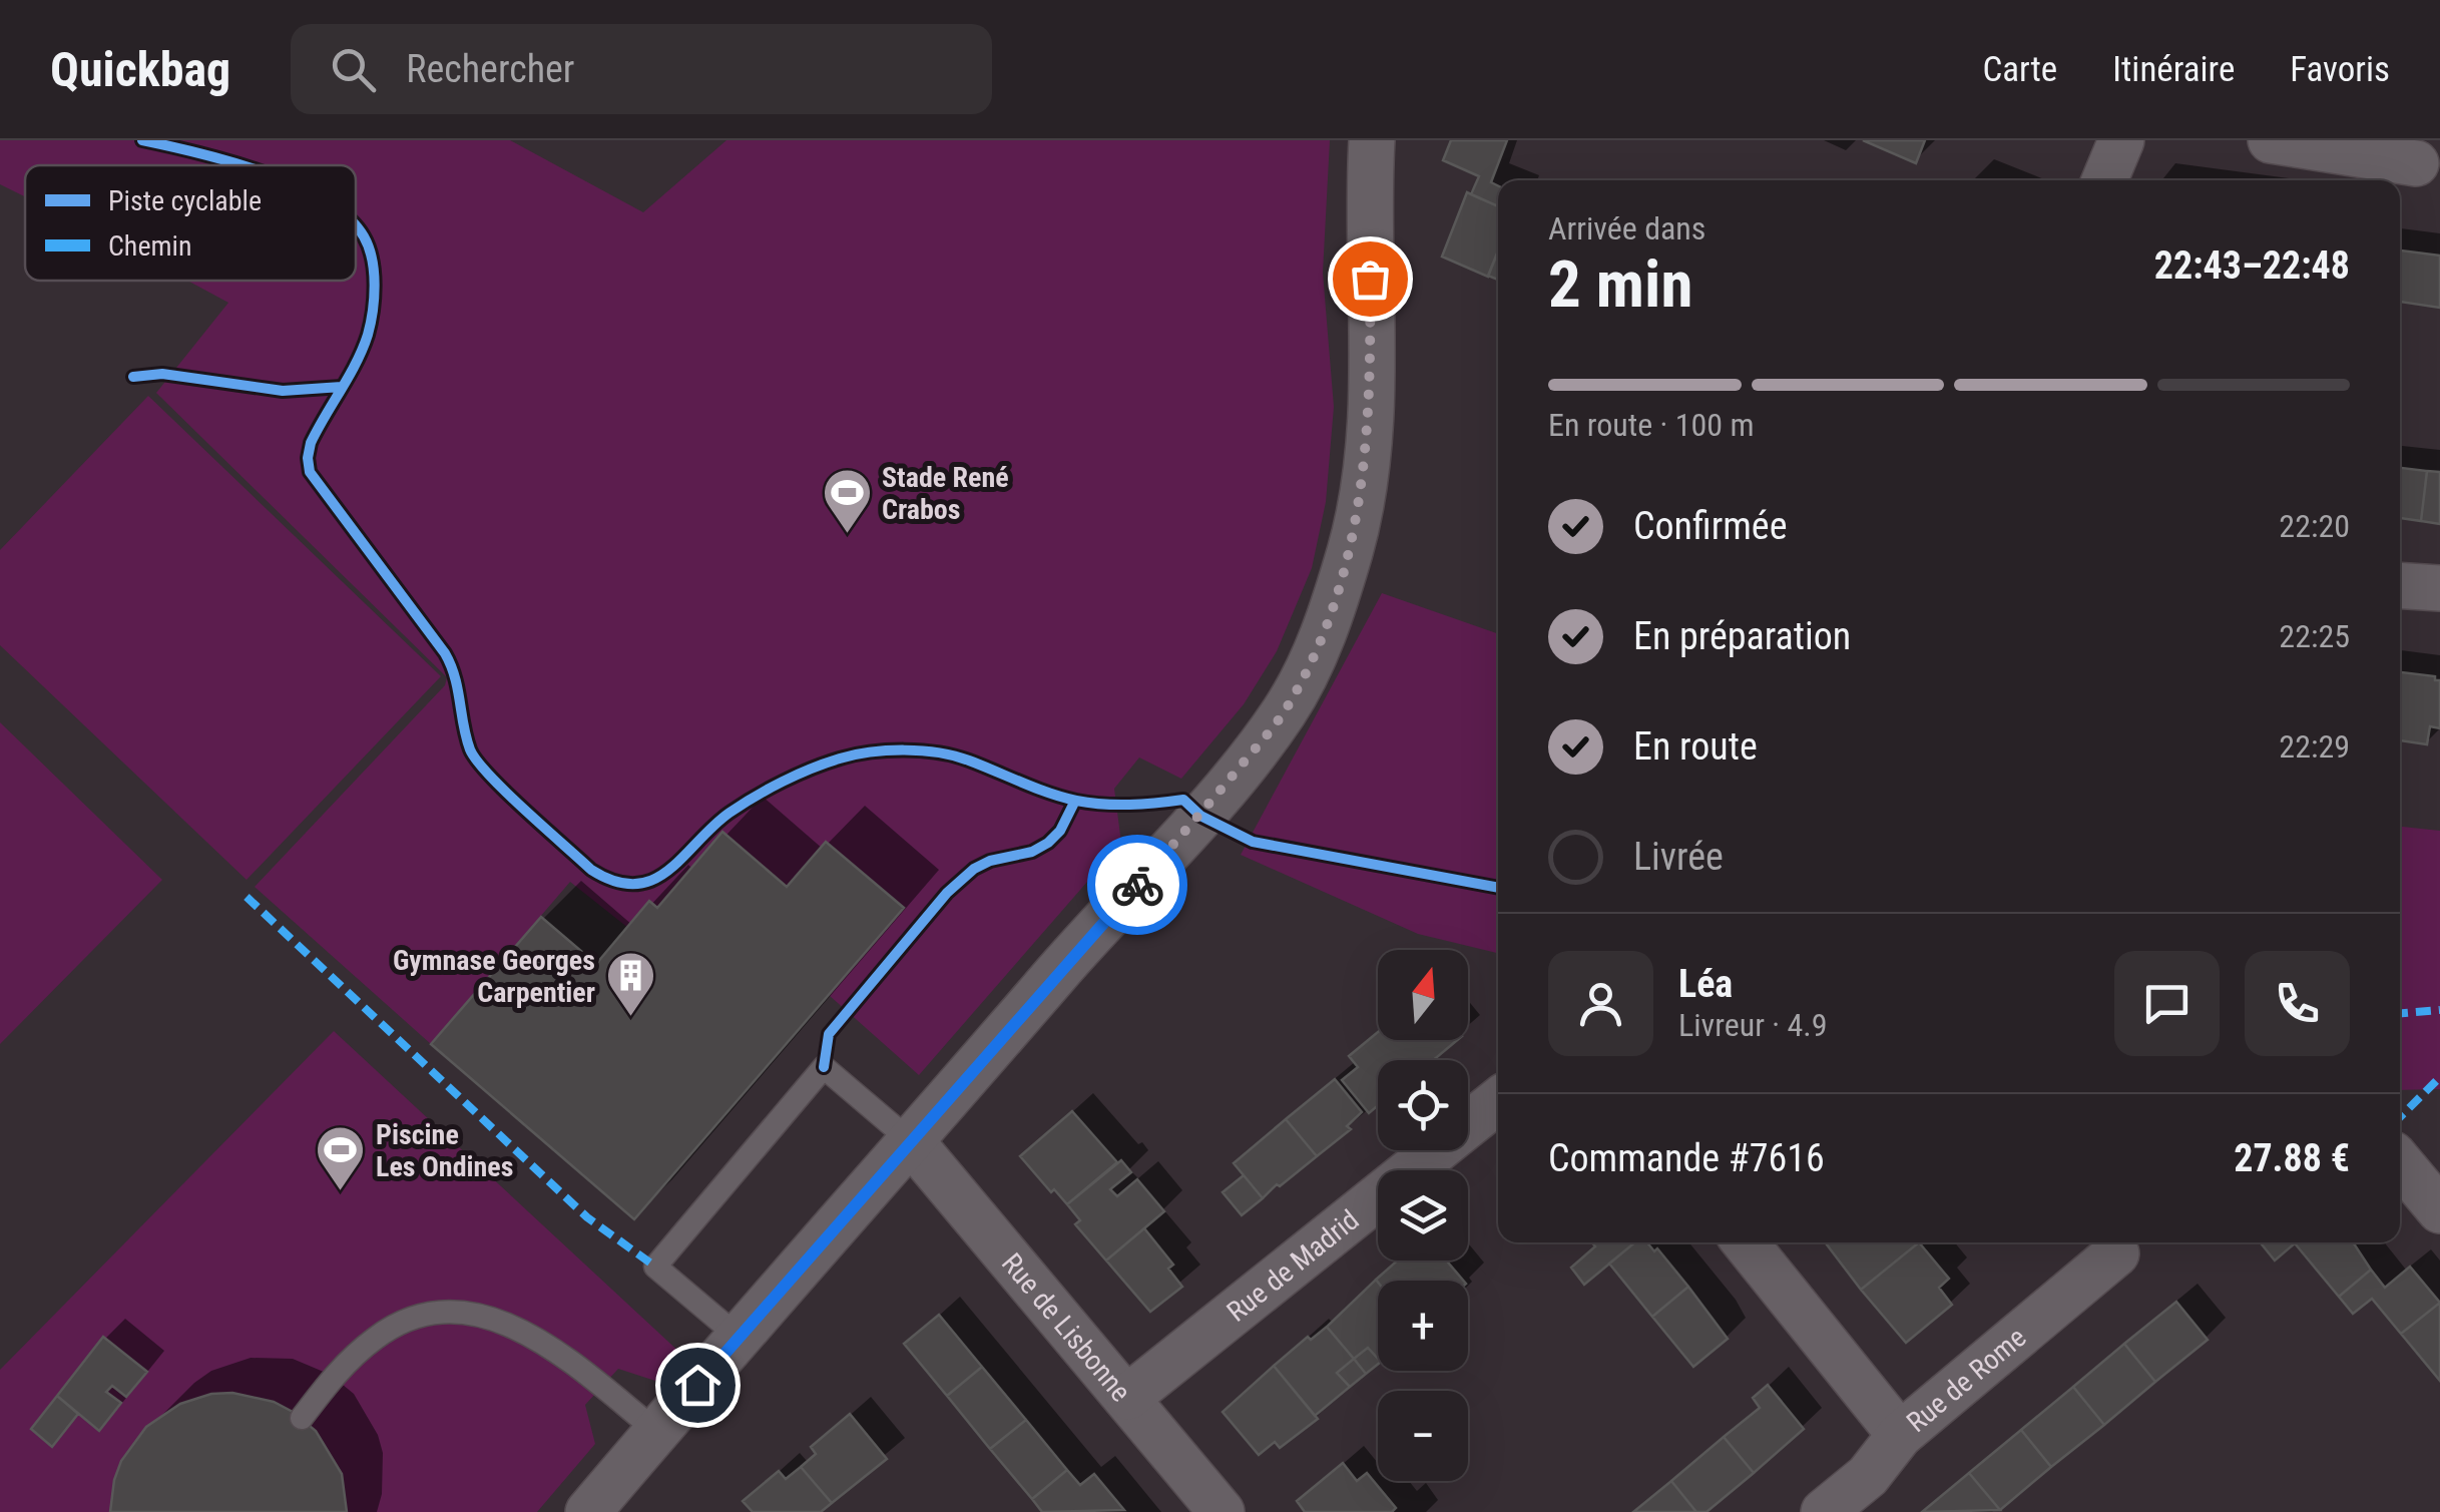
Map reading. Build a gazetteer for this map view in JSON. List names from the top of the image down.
{
  "streets": {
    "street": ["Rue de Madrid", "Rue de Lisbonne", "Rue de Rome"]
  },
  "crossings": [
    ["Rue de Madrid", "Rue de Lisbonne"]
  ],
  "places": {
    "sports": ["Stade René Crabos", "Piscine Les Ondines"],
    "building": ["Gymnase Georges Carpentier"]
  },
  "legend": ["Piste cyclable", "Chemin"],
  "north": "top",
  "page": {
    "header": "Quickbag",
    "search": "Rechercher",
    "nav": ["Carte", "Itinéraire", "Favoris"],
    "heading": ["2 min", "Arrivée dans", "22:43–22:48"],
    "panel": [
      "Léa",
      "Livreur · 4.9",
      "Commande #7616",
      "27.88 €"
    ],
    "bar": "En route · 100 m",
    "list": [
      ["Confirmée", "22:20"],
      ["En préparation", "22:25"],
      ["En route", "22:29"],
      "Livrée"
    ],
    "map_buttons": ["+", "−"]
  }
}
